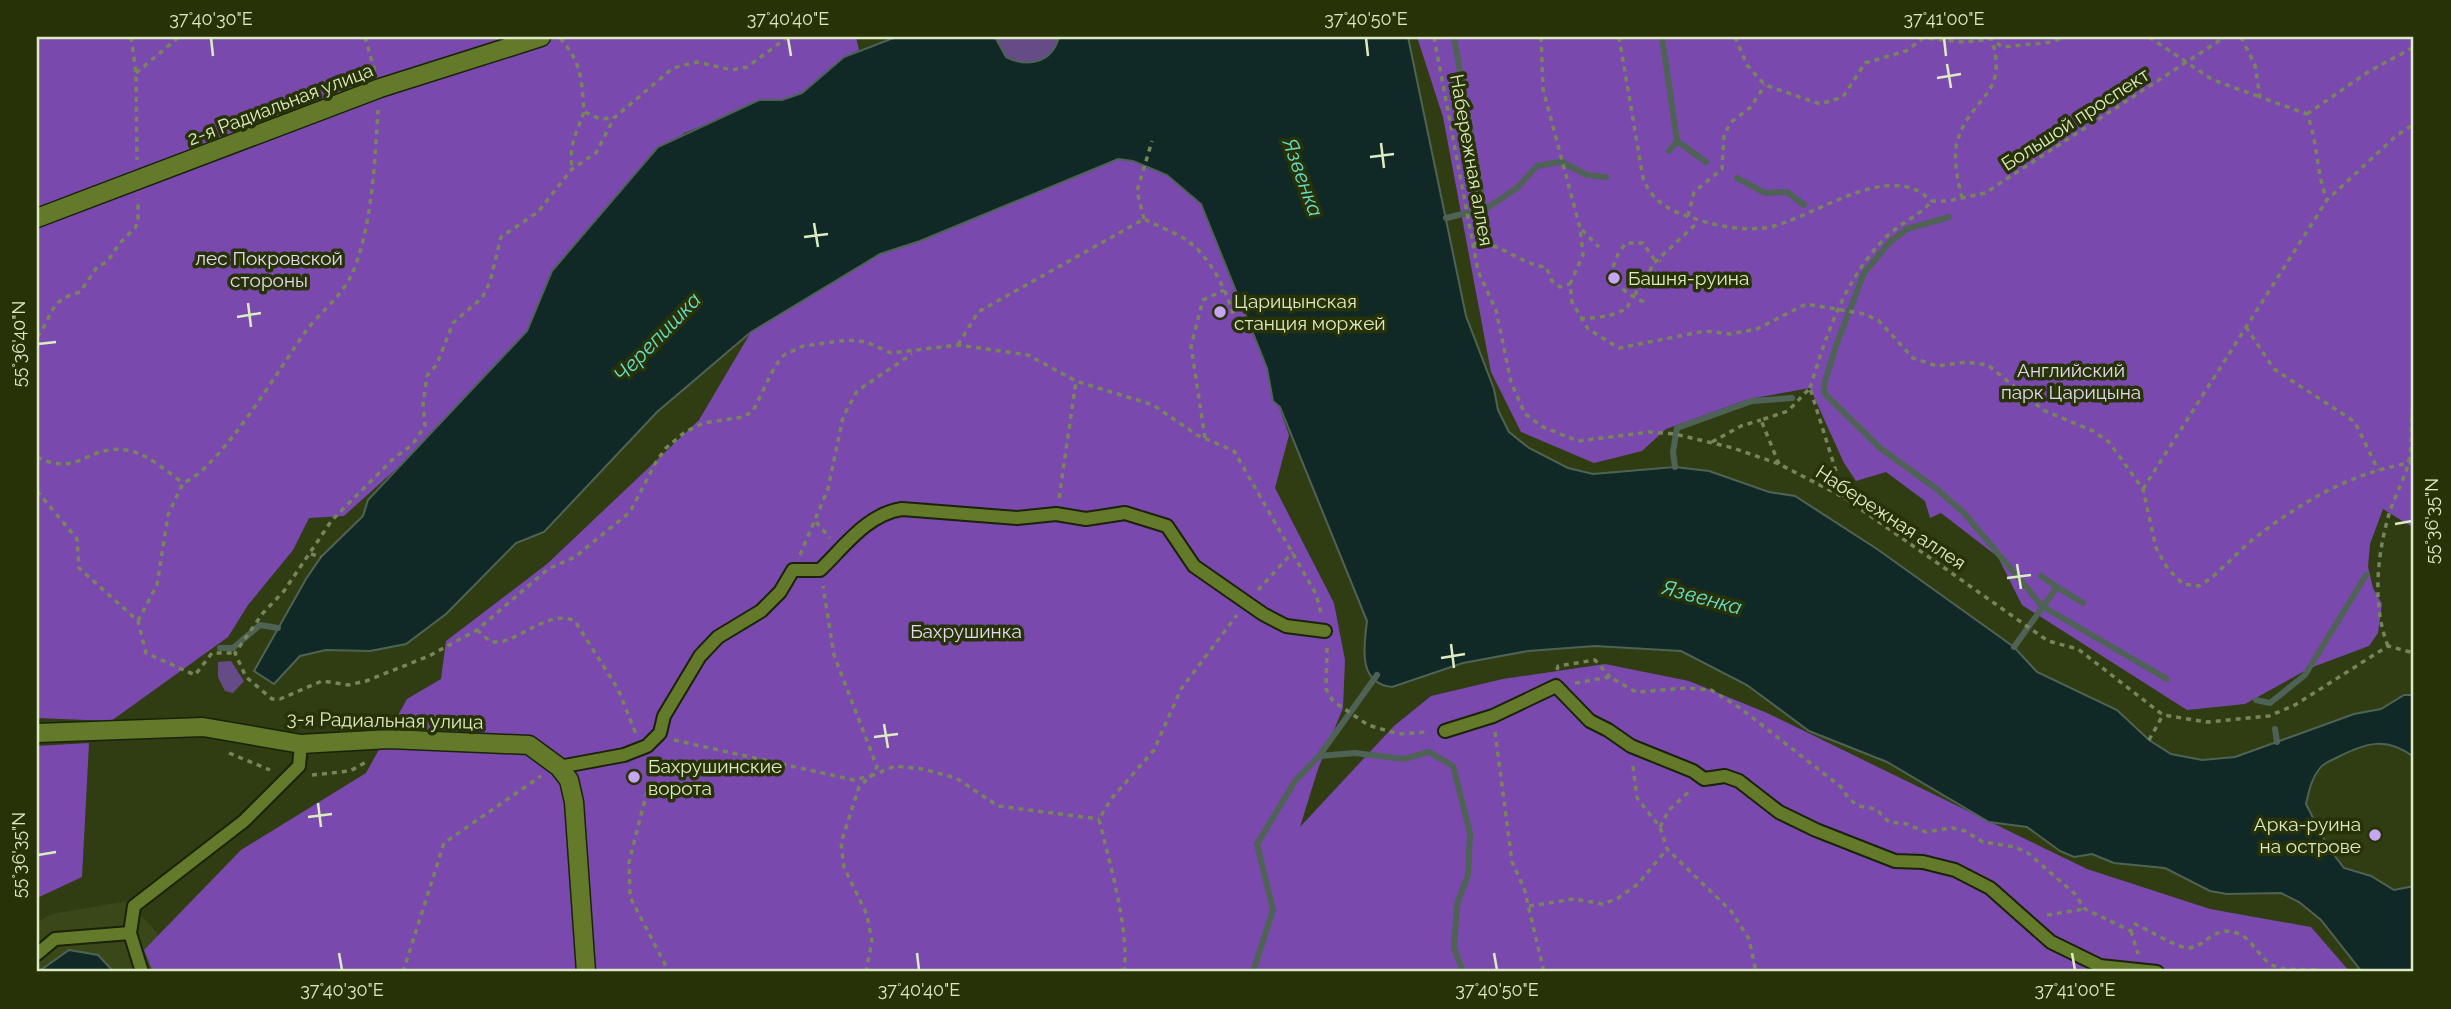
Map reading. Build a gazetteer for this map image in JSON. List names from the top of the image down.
{
  "streets": {
    "street": ["2-я Радиальная улица", "3-я Радиальная улица"],
    "path": ["Большой проспект", "Набережная аллея"]
  },
  "water": ["Язвенка", "Черепишка"],
  "parks": ["лес Покровской стороны", "Английский парк Царицына", "Бахрушинка"],
  "places": [
    "Башня-руина",
    "Царицынская станция моржей",
    "Бахрушинские ворота",
    "Арка-руина на острове"
  ],
  "coordinates": [
    "37°40'30\"E",
    "37°40'40\"E",
    "37°40'50\"E",
    "37°41'00\"E",
    "55°36'40\"N",
    "55°36'35\"N"
  ]
}
